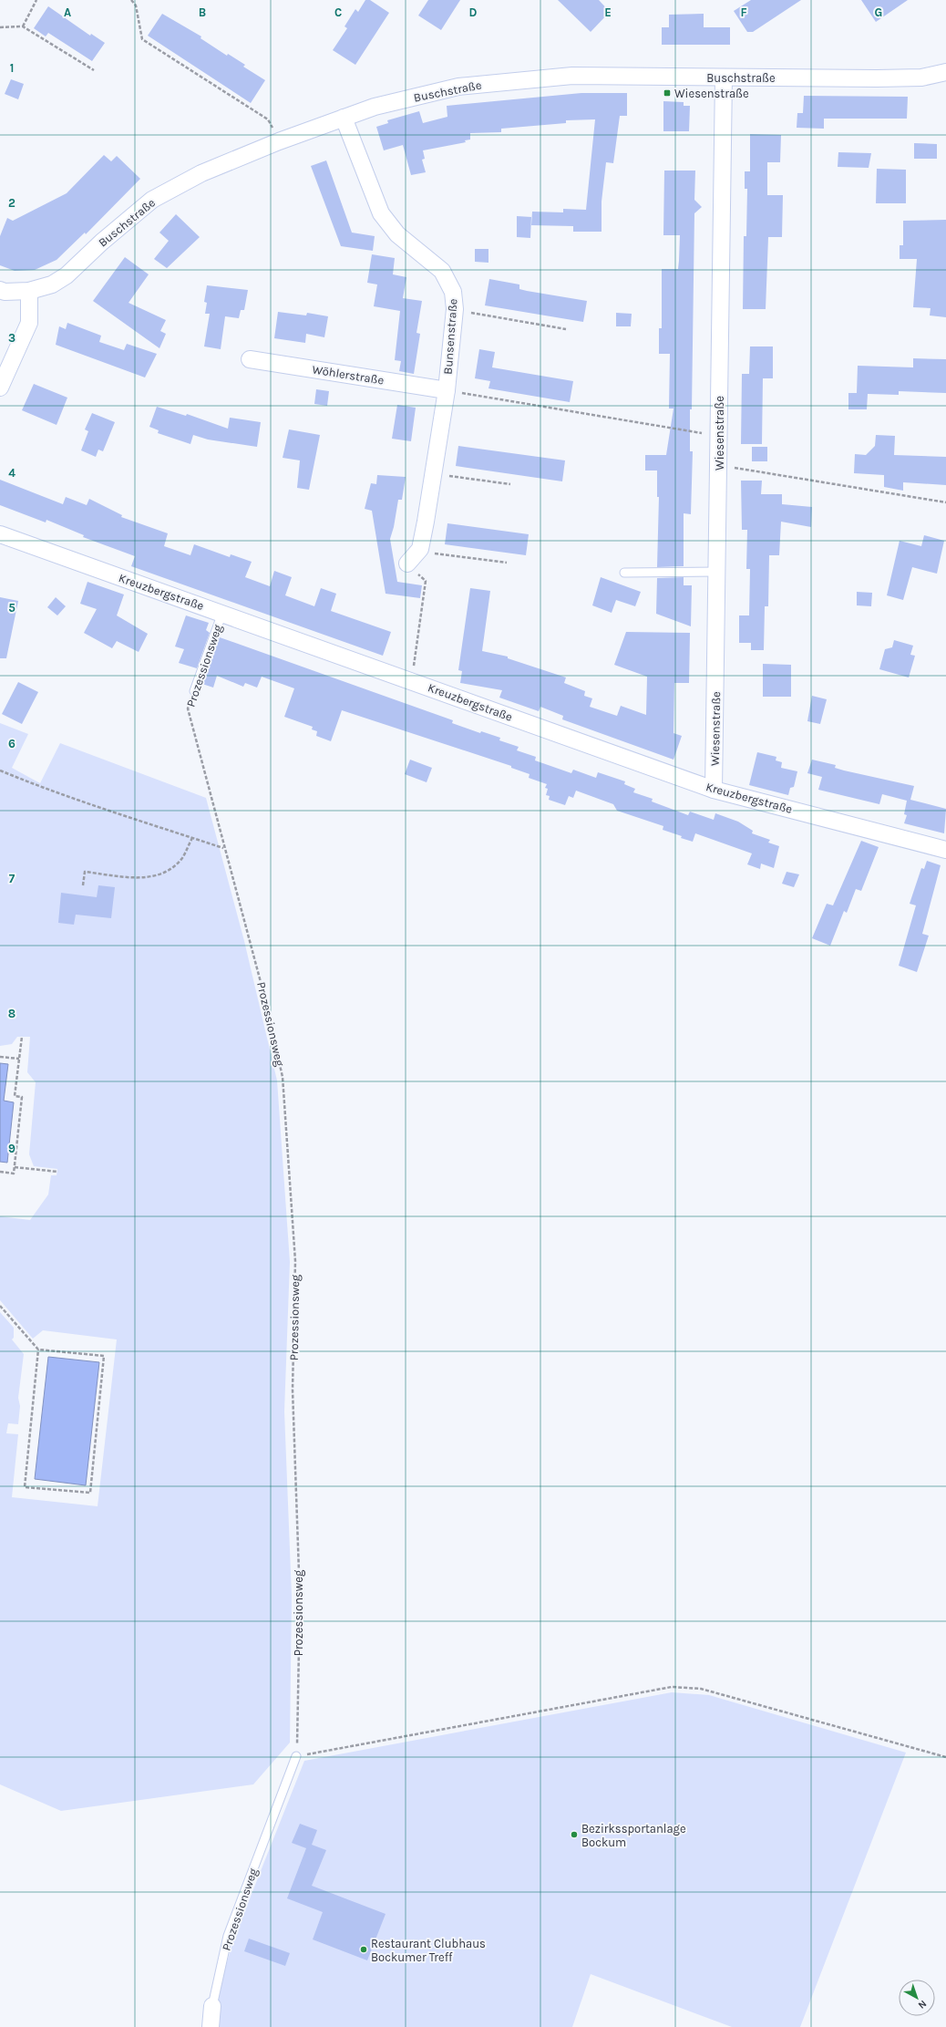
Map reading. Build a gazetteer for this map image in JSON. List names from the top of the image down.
{
  "streets": {
    "street": [
      "Buschstraße",
      "Bunsenstraße",
      "Wöhlerstraße",
      "Wiesenstraße",
      "Kreuzbergstraße",
      "Prozessionsweg"
    ]
  },
  "crossings": [
    ["Buschstraße", "Bunsenstraße"],
    ["Buschstraße", "Wiesenstraße"],
    ["Bunsenstraße", "Wöhlerstraße"],
    ["Wiesenstraße", "Kreuzbergstraße"],
    ["Kreuzbergstraße", "Prozessionsweg"]
  ],
  "places": {
    "transit": ["Wiesenstraße"],
    "other": ["Bezirkssportanlage Bockum", "Restaurant Clubhaus Bockumer Treff"]
  },
  "north": "bottom right",
  "grid": {
    "columns": [
      "A",
      "B",
      "C",
      "D",
      "E",
      "F",
      "G"
    ],
    "rows": [
      "1",
      "2",
      "3",
      "4",
      "5",
      "6",
      "7",
      "8",
      "9"
    ]
  }
}
